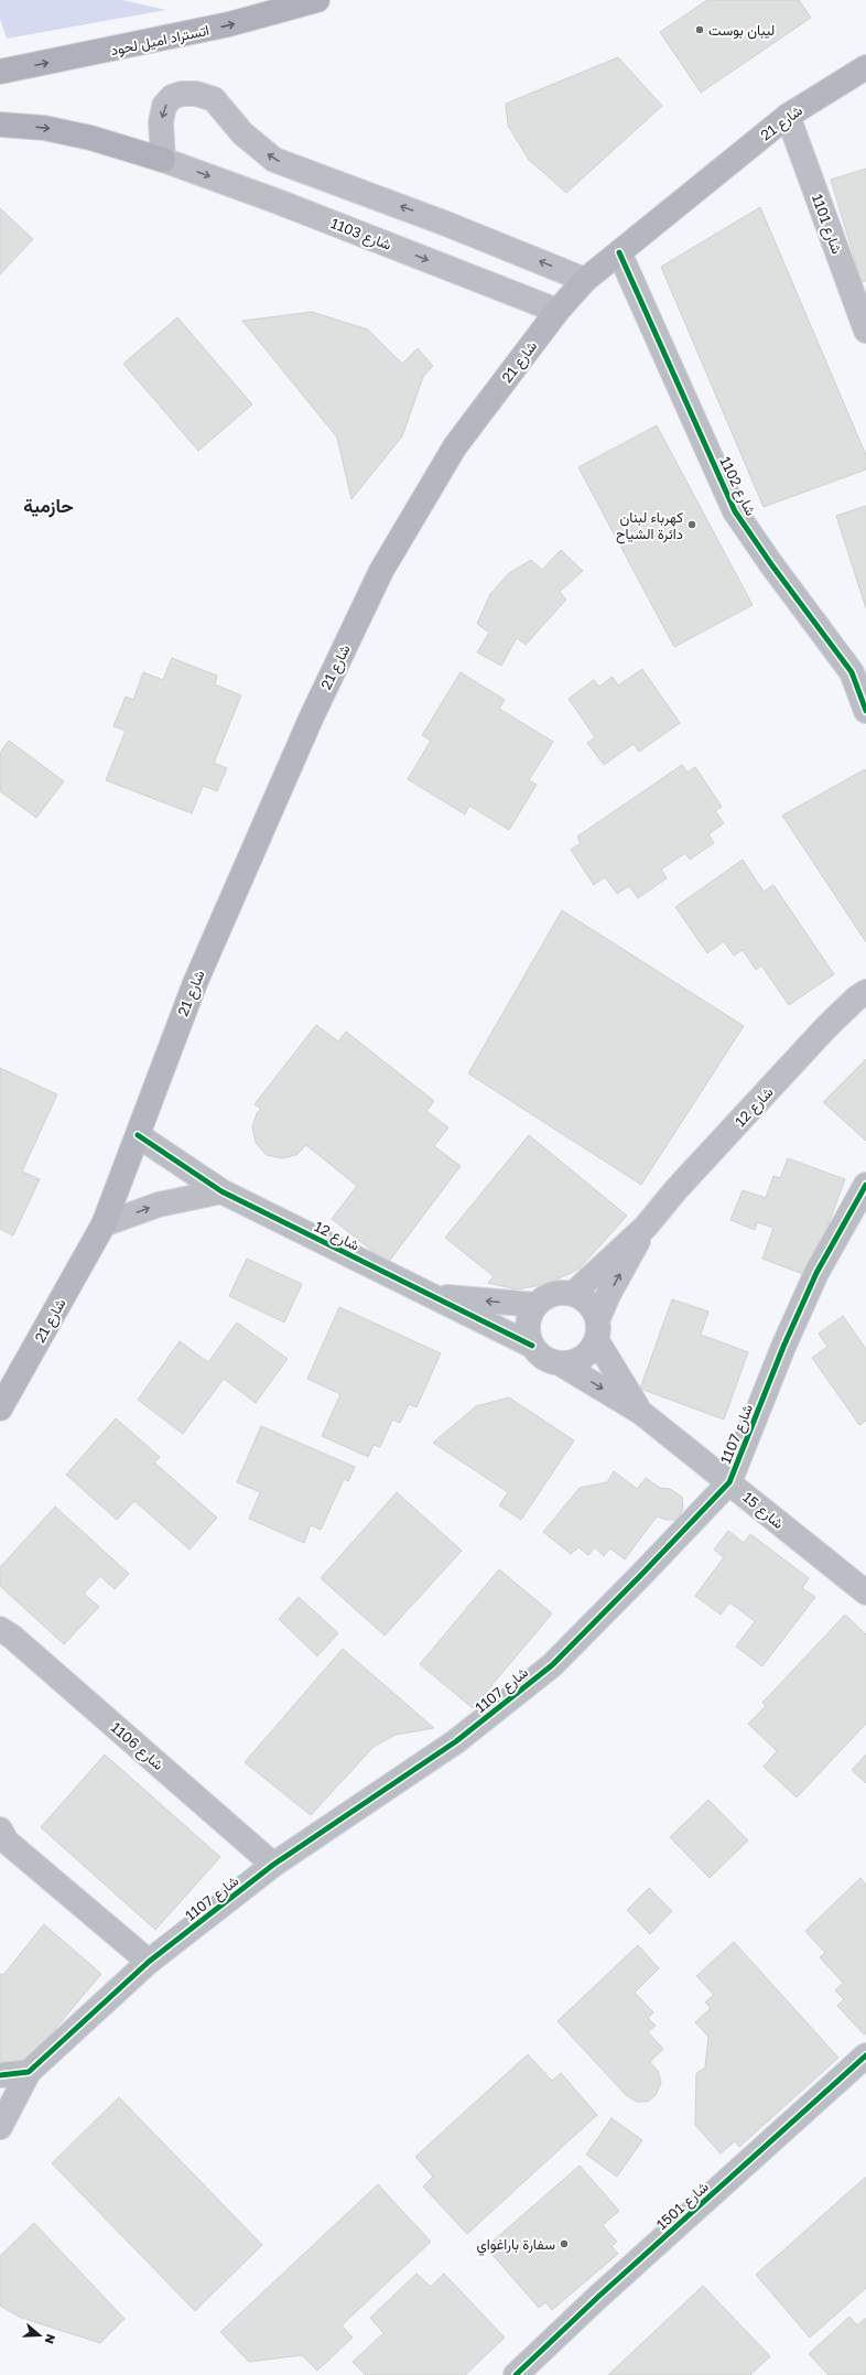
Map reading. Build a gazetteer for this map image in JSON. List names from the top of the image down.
{
  "streets": {
    "highway": ["اتستراد اميل لحود"],
    "main road": ["شارع 21"],
    "street": [
      "شارع 1101",
      "شارع 1103",
      "شارع 1102",
      "شارع 12",
      "شارع 1107",
      "شارع 15",
      "شارع 1106",
      "شارع 1501"
    ]
  },
  "crossings": [
    ["شارع 21", "شارع 1101"],
    ["شارع 21", "شارع 1103"],
    ["شارع 21", "شارع 1102"],
    ["شارع 21", "شارع 12"],
    ["شارع 12", "شارع 15"],
    ["شارع 1107", "شارع 15"],
    ["شارع 1107", "شارع 1106"]
  ],
  "one_way": ["شارع 1103"],
  "districts": ["حازمية"],
  "places": ["ليبان بوست", "كهرباء لبنان دائرة الشياح", "سفارة باراغواي"],
  "north": "right"
}
